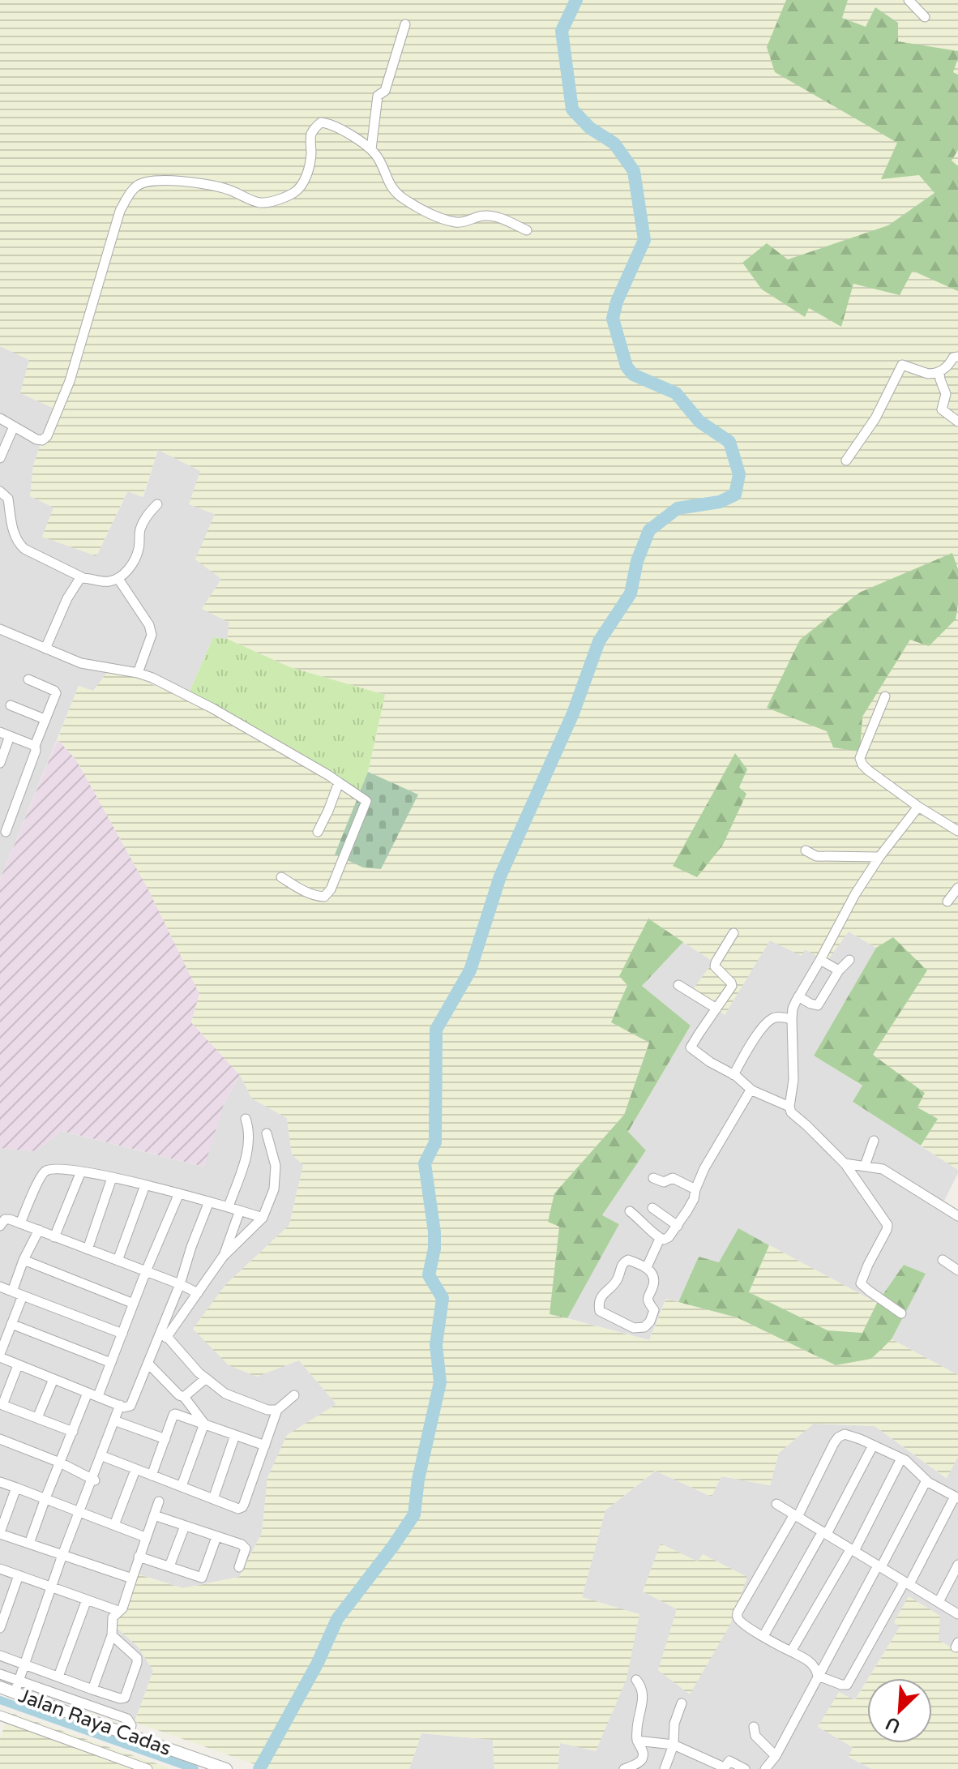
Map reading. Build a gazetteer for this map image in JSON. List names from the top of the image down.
{
  "streets": {
    "street": ["Jalan Raya Cadas"]
  },
  "north": "bottom left"
}
